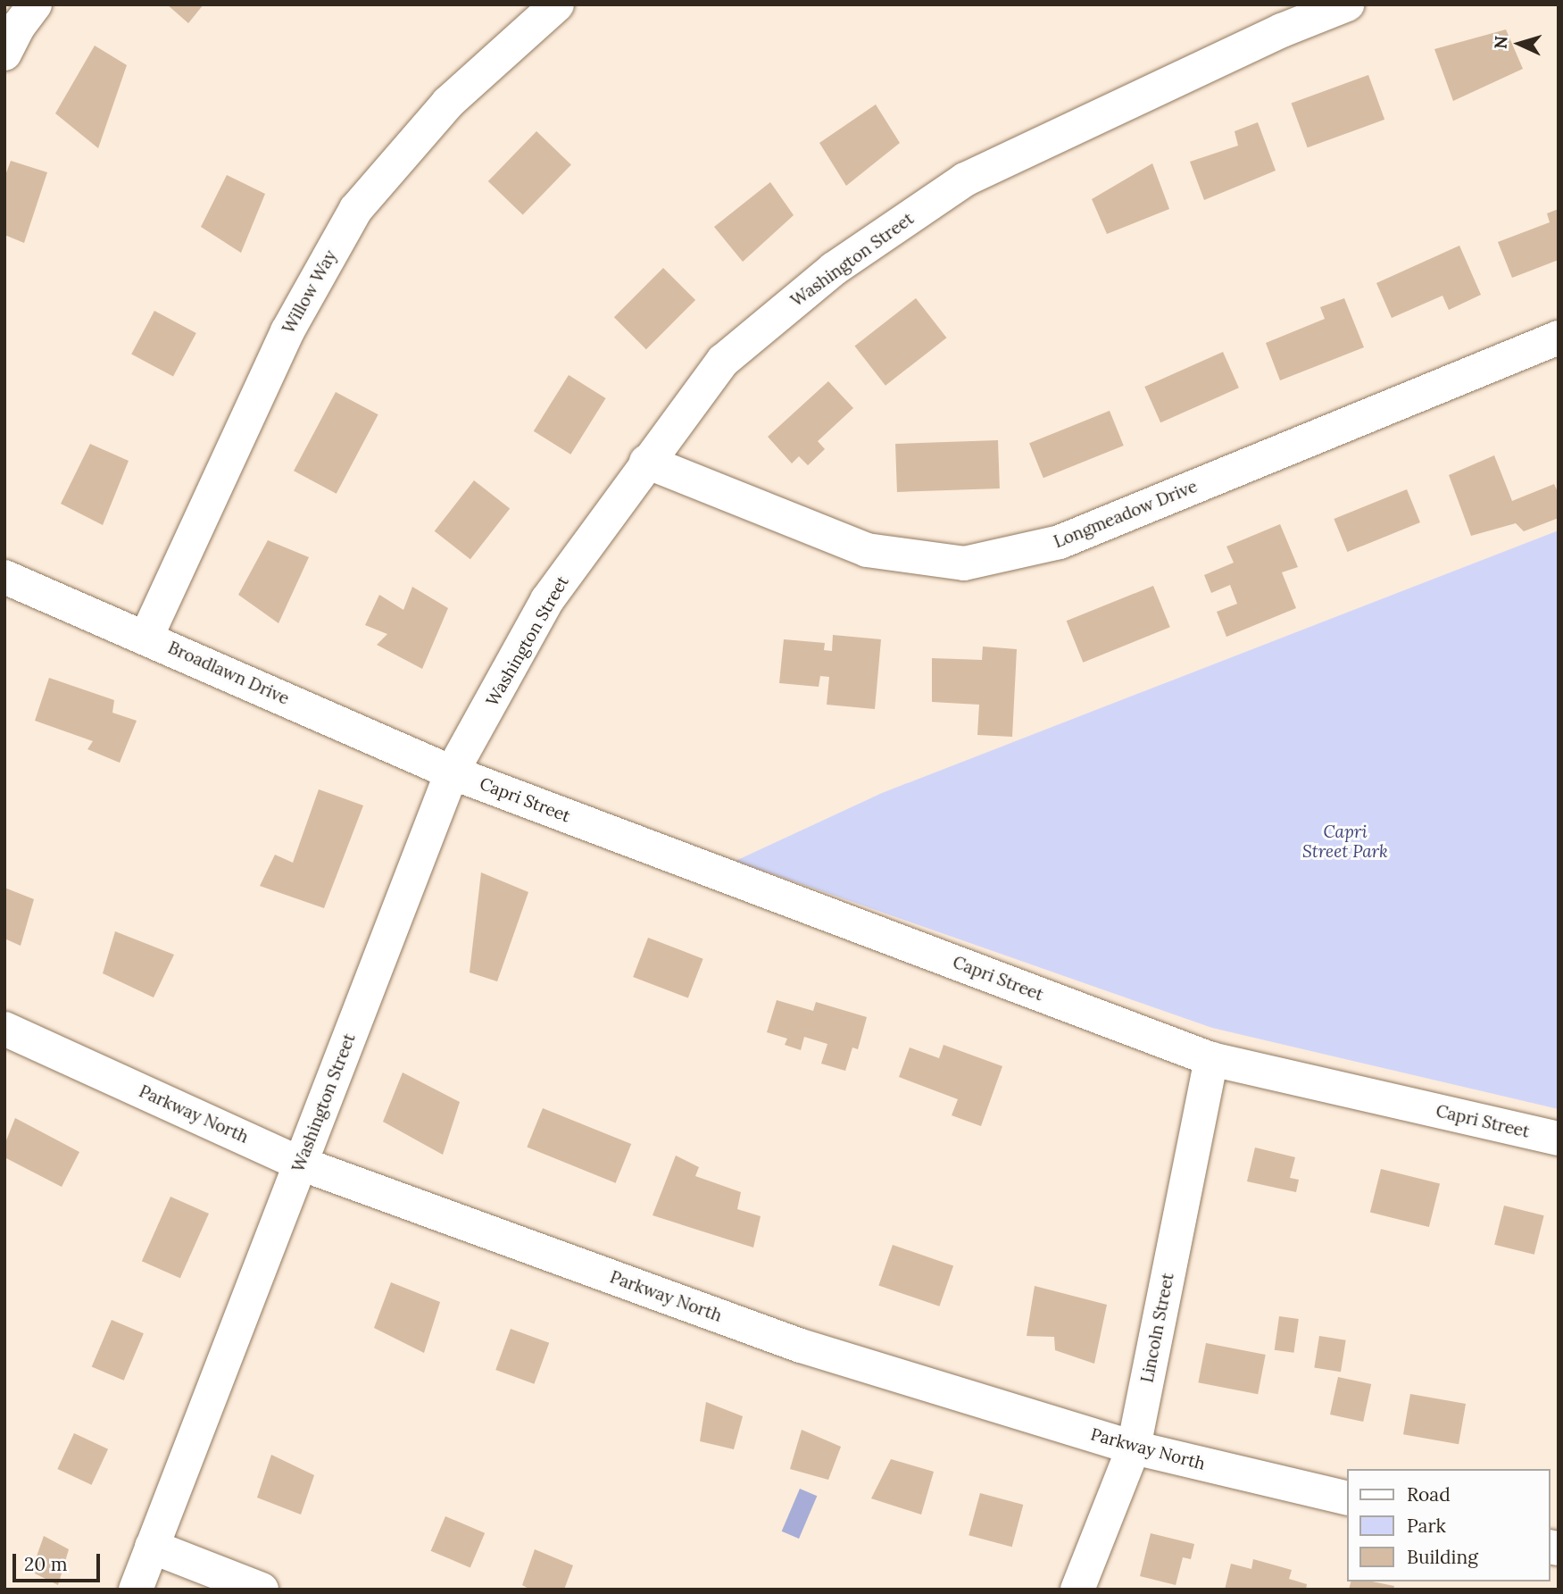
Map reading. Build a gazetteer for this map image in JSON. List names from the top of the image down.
{
  "streets": {
    "street": [
      "Washington Street",
      "Willow Way",
      "Longmeadow Drive",
      "Broadlawn Drive",
      "Capri Street",
      "Parkway North",
      "Lincoln Street"
    ]
  },
  "crossings": [
    ["Washington Street", "Longmeadow Drive"],
    ["Washington Street", "Broadlawn Drive"],
    ["Washington Street", "Capri Street"],
    ["Washington Street", "Parkway North"],
    ["Willow Way", "Broadlawn Drive"],
    ["Broadlawn Drive", "Capri Street"],
    ["Capri Street", "Lincoln Street"],
    ["Parkway North", "Lincoln Street"]
  ],
  "parks": ["Capri Street Park"],
  "legend": ["Road", "Park", "Building"],
  "scale_bar": "20 m",
  "north": "left"
}
